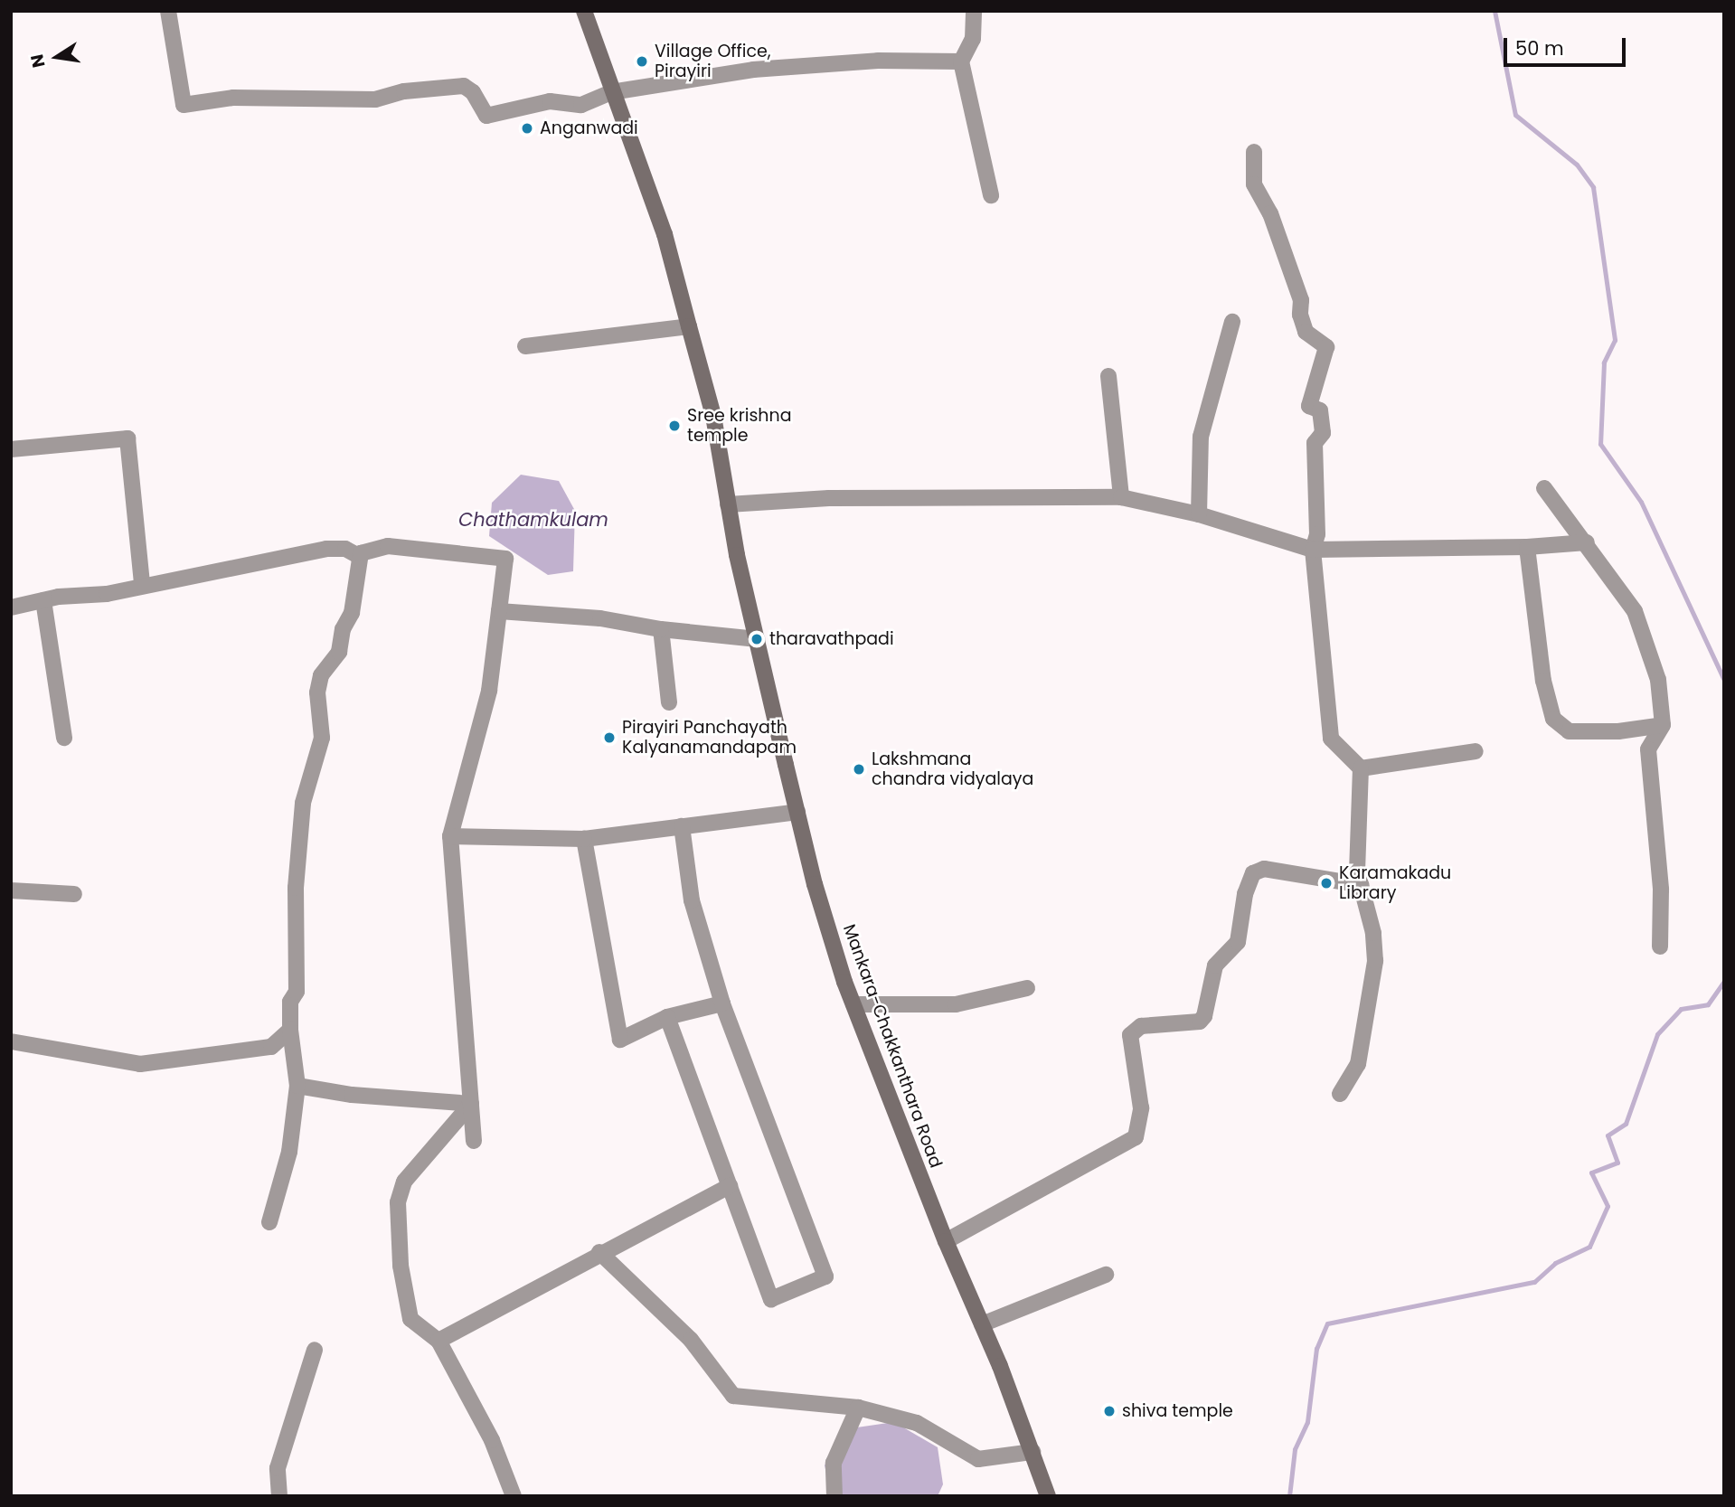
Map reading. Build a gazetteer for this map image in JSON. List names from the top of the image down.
{
  "streets": {
    "main road": ["Mankara-Chakkanthara Road"]
  },
  "water": ["Chathamkulam"],
  "places": [
    "Village Office, Pirayiri",
    "Anganwadi",
    "Sree krishna temple",
    "tharavathpadi",
    "Pirayiri Panchayath Kalyanamandapam",
    "Lakshmana chandra vidyalaya",
    "Karamakadu Library",
    "shiva temple"
  ],
  "scale_bar": "50 m",
  "north": "left"
}
